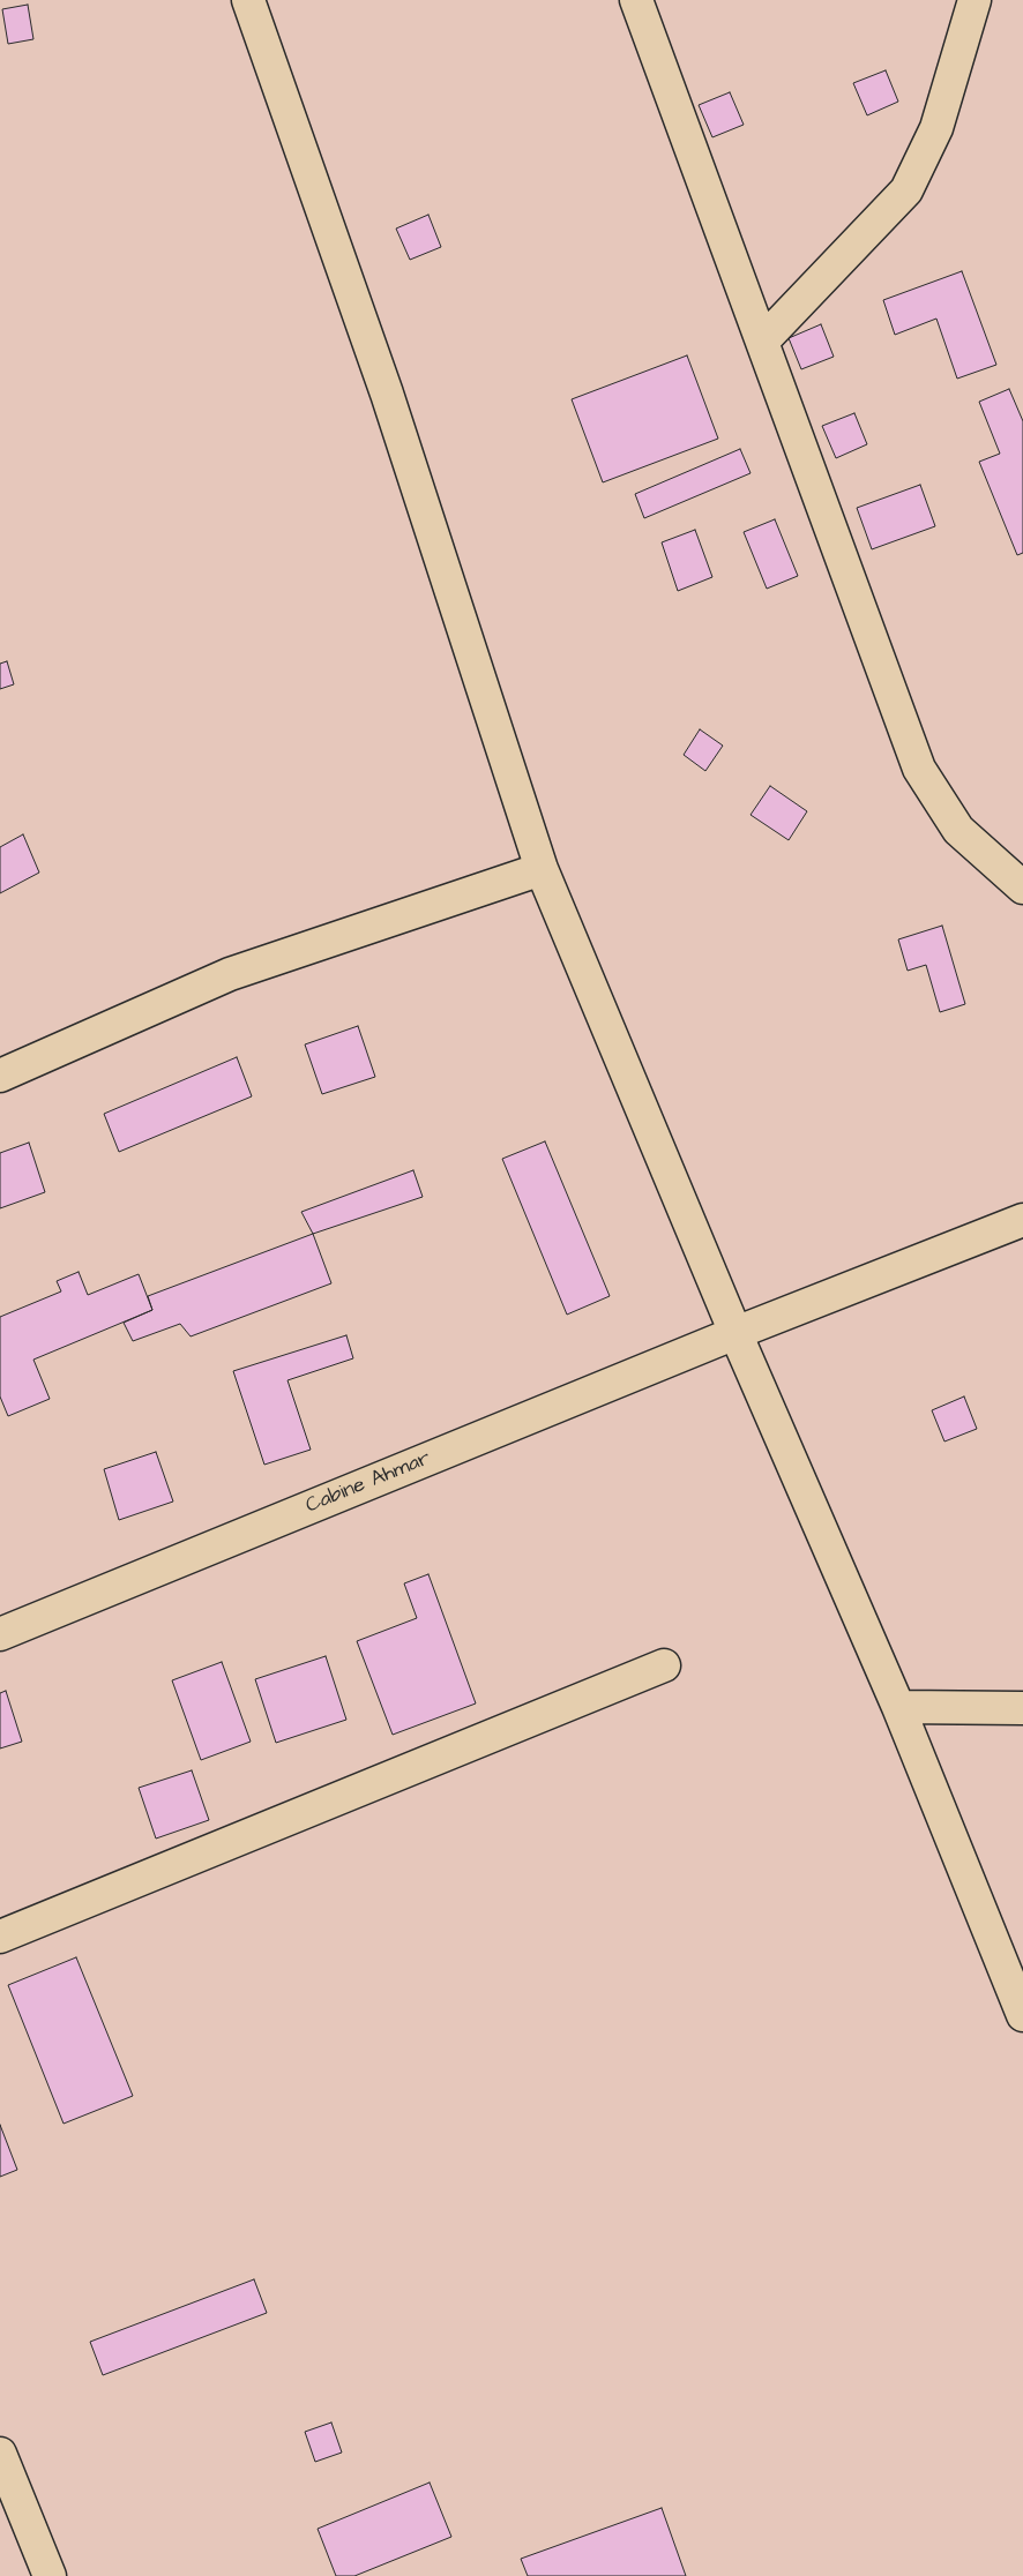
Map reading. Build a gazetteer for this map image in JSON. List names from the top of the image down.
{
  "streets": {
    "street": ["Cabine Ahmar"]
  }
}
